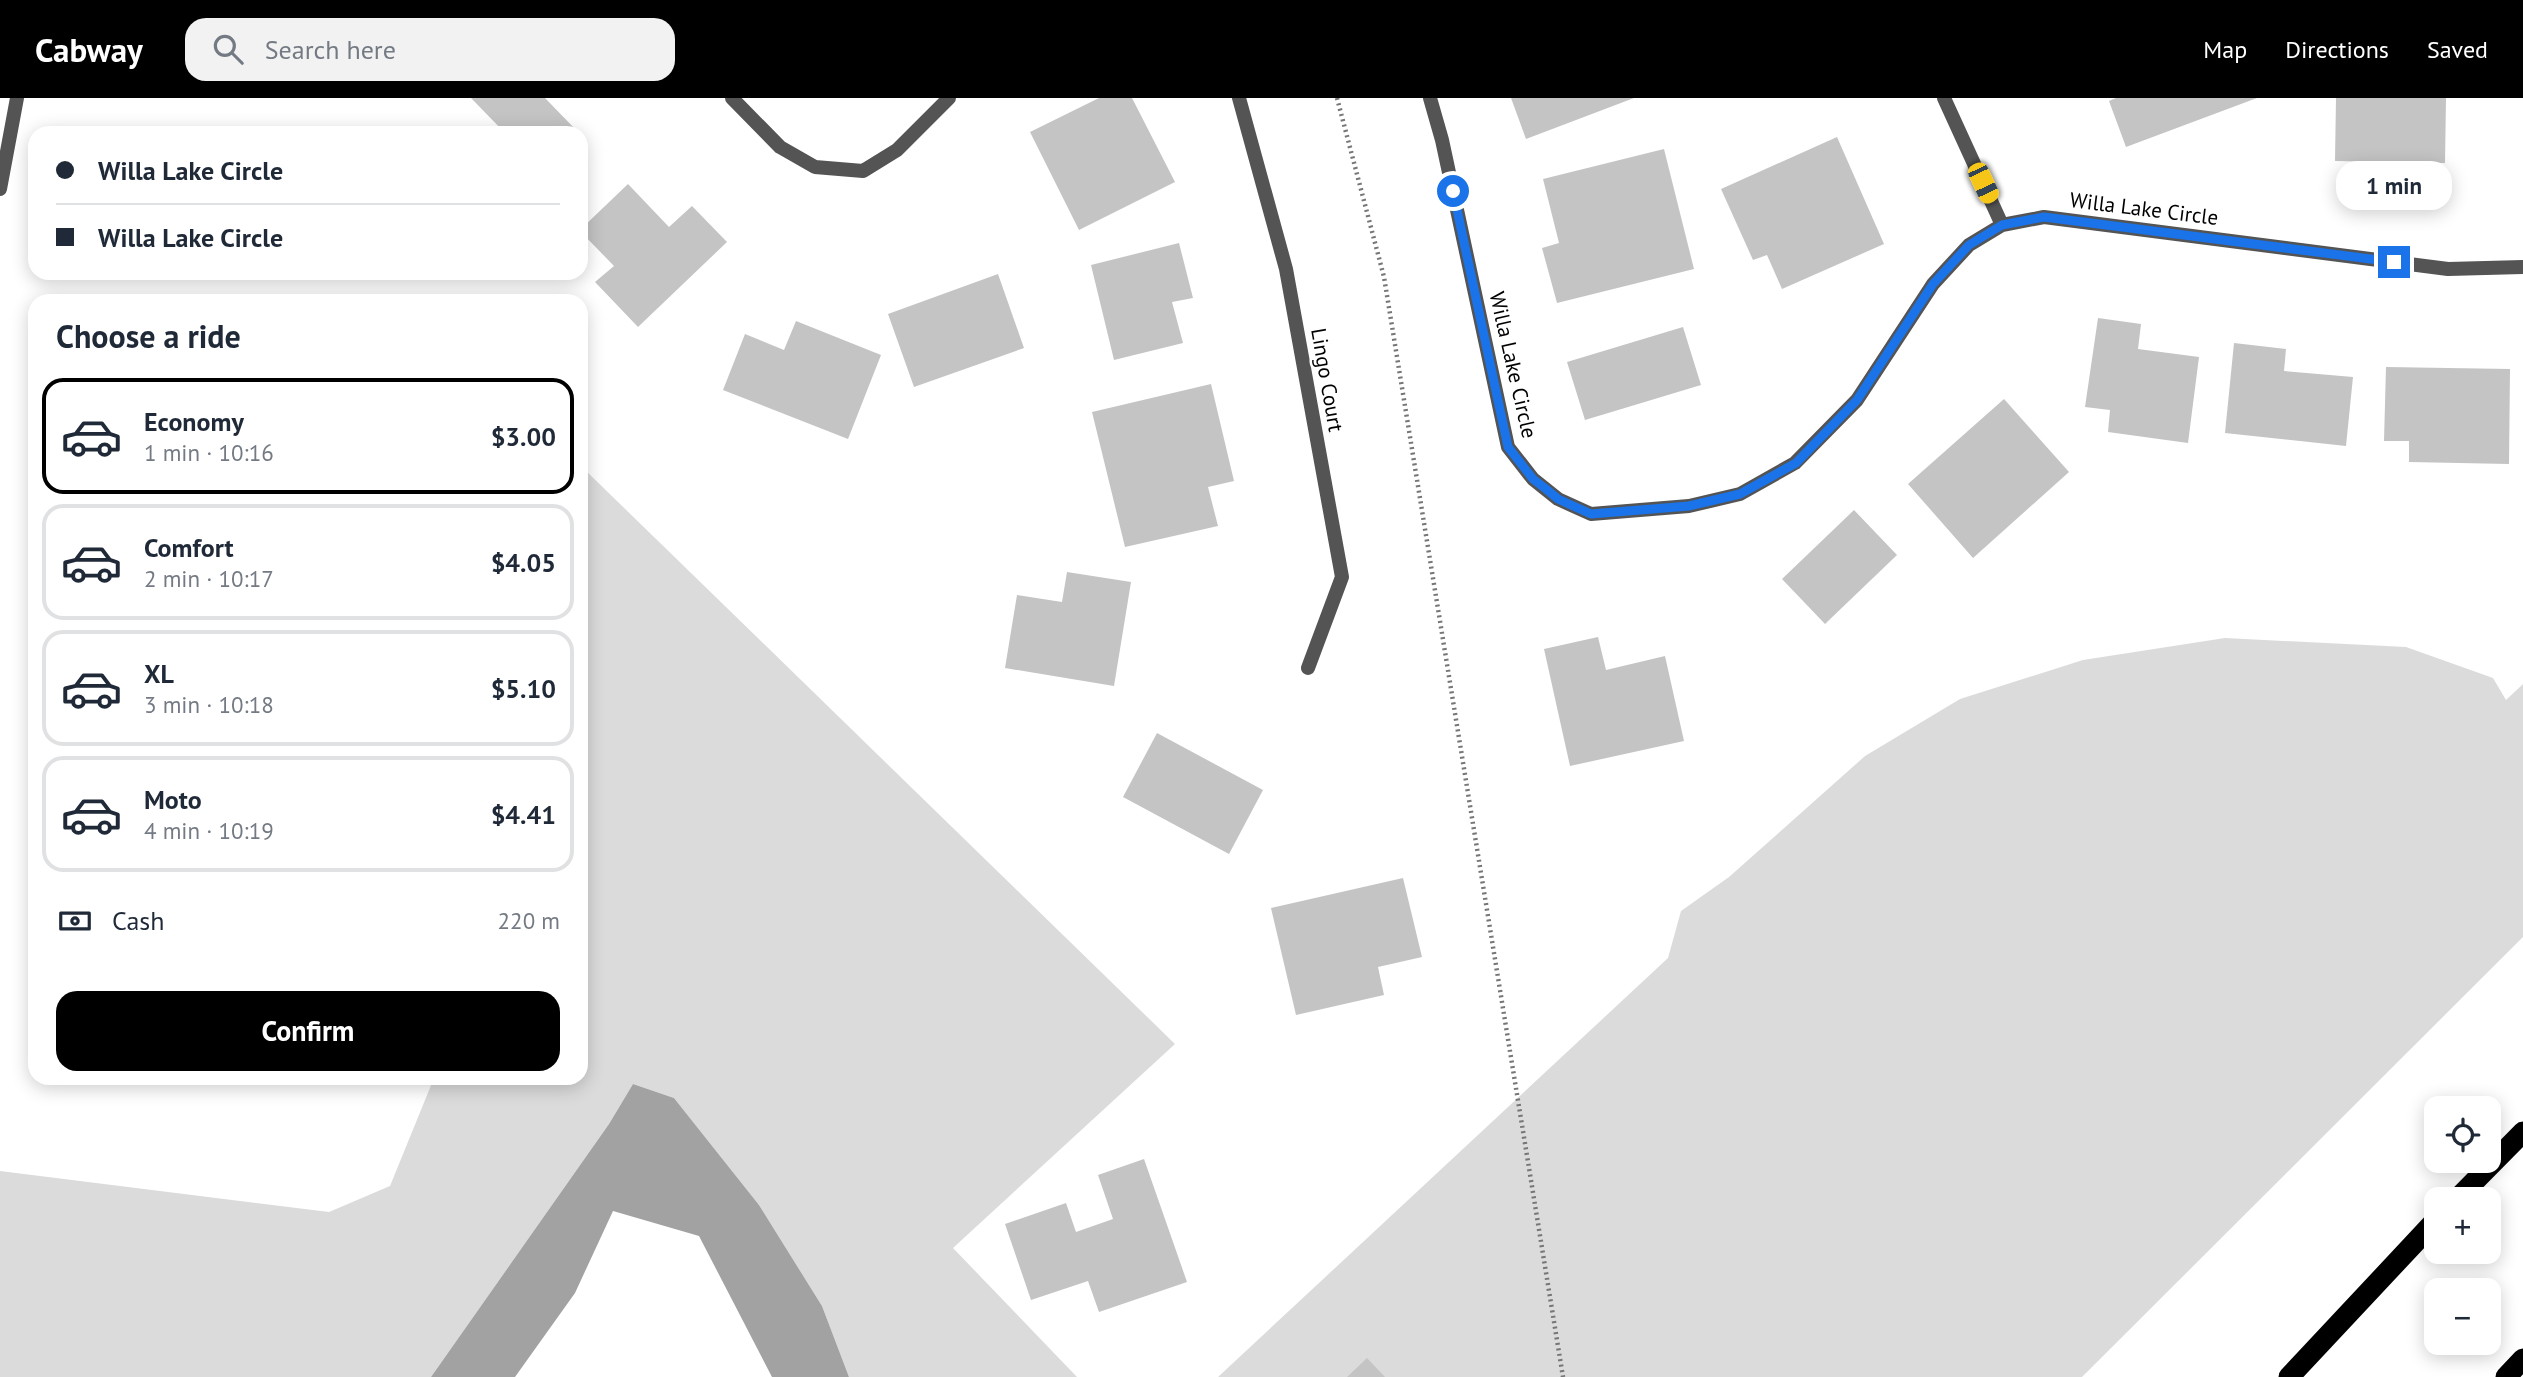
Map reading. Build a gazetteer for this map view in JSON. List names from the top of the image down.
{
  "streets": {
    "street": ["Willa Lake Circle", "Lingo Court"]
  },
  "page": {
    "header": "Cabway",
    "search": "Search here",
    "nav": ["Map", "Directions", "Saved"],
    "banner": ["Willa Lake Circle", "Willa Lake Circle"],
    "bubble": "1 min",
    "heading": "Choose a ride",
    "list": [
      {
        "name": "Economy",
        "note": "1 min · 10:16",
        "value": "$3.00"
      },
      {
        "name": "Comfort",
        "note": "2 min · 10:17",
        "value": "$4.05"
      },
      {
        "name": "XL",
        "note": "3 min · 10:18",
        "value": "$5.10"
      },
      {
        "name": "Moto",
        "note": "4 min · 10:19",
        "value": "$4.41"
      }
    ],
    "pay": ["Cash", "220 m"],
    "buttons": "Confirm",
    "map_buttons": ["+", "−"]
  }
}
